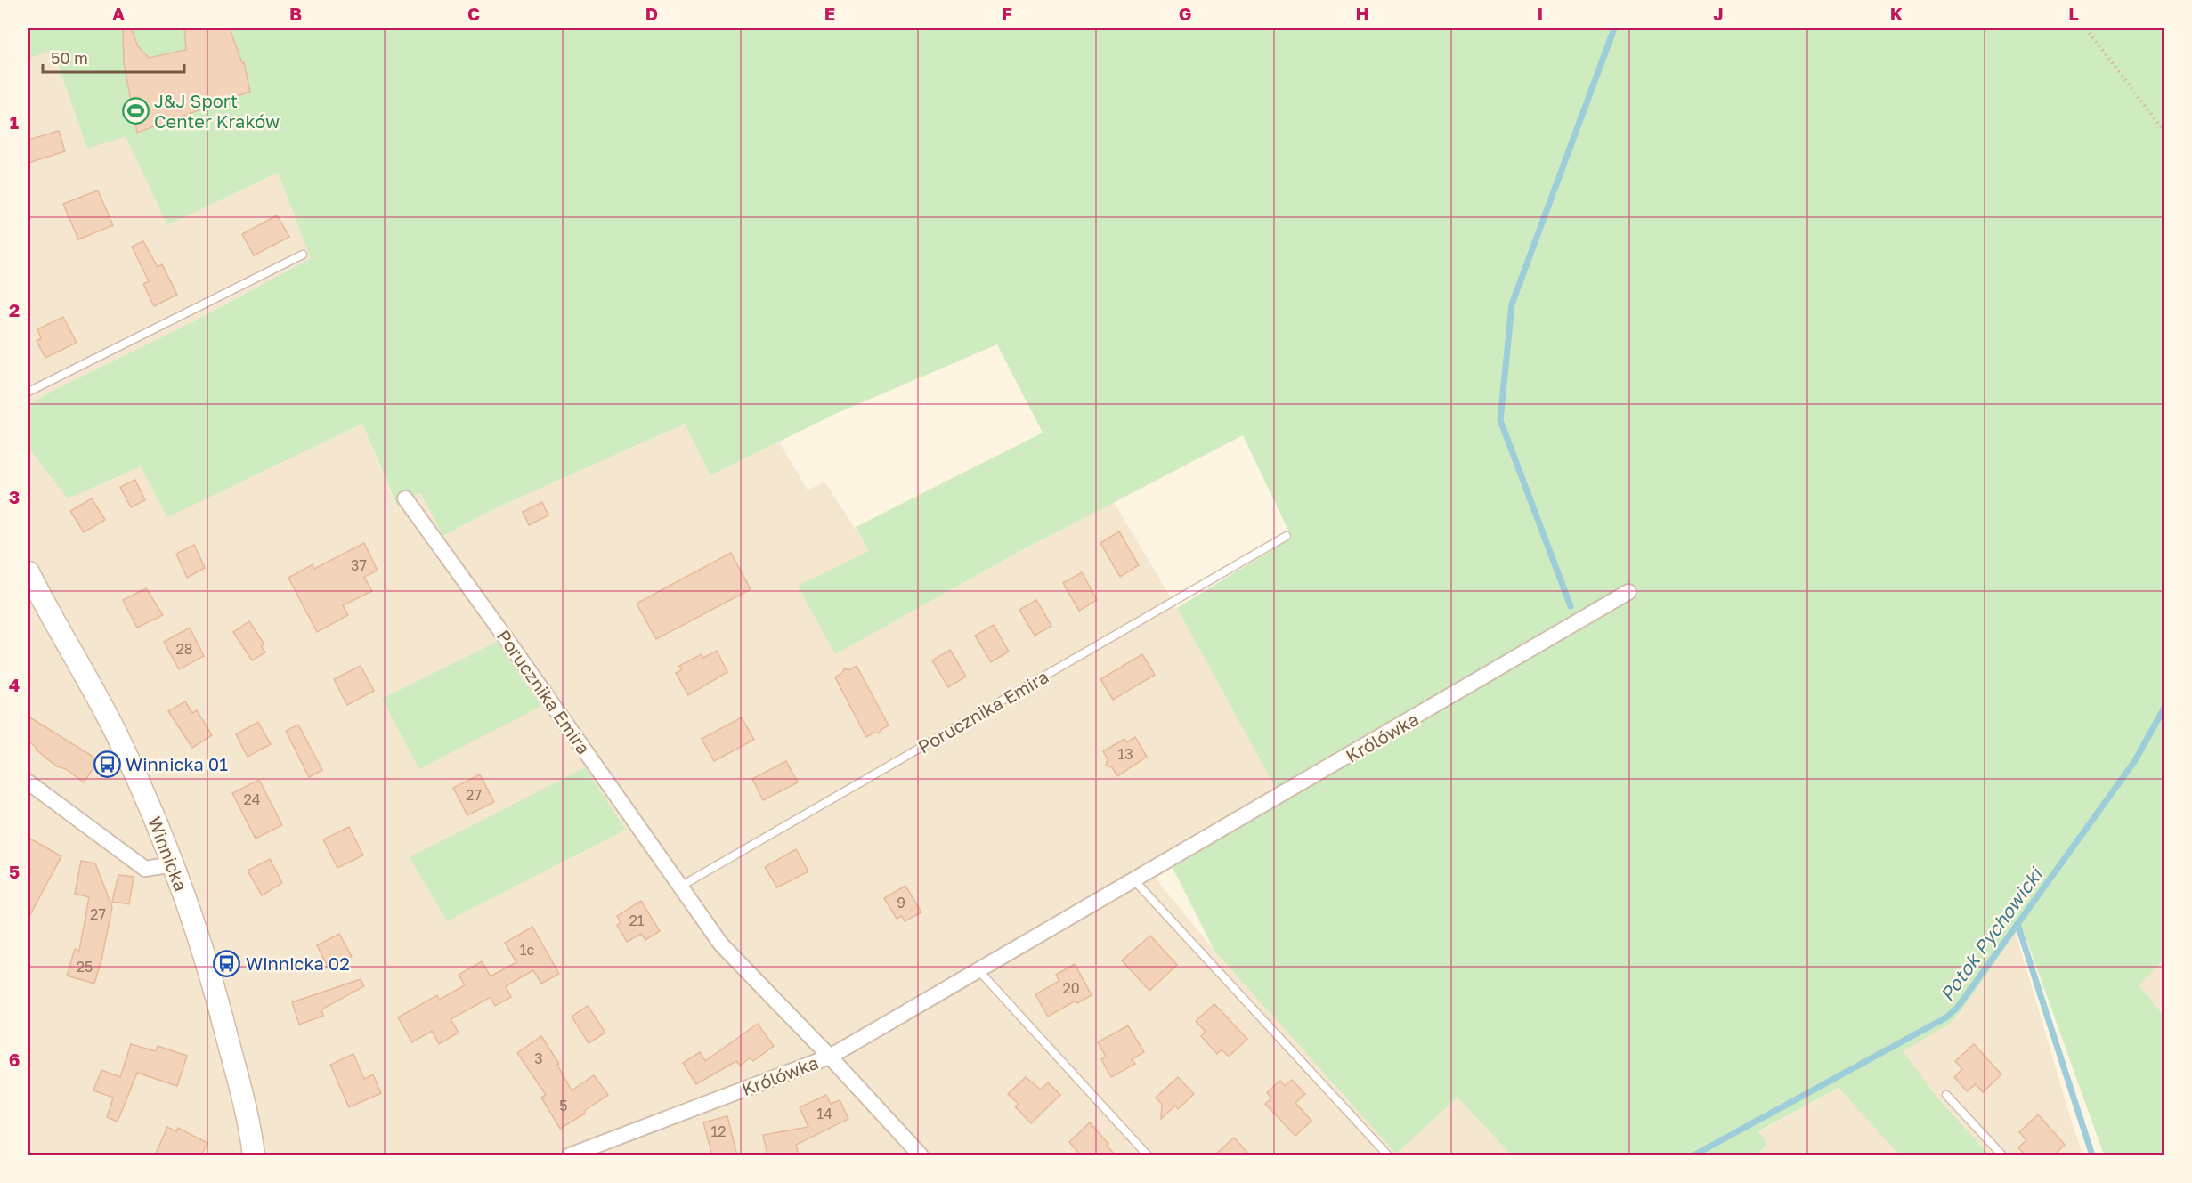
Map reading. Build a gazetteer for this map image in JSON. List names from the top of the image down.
{
  "streets": {
    "street": ["Porucznika Emira", "Królówka", "Winnicka"]
  },
  "crossings": [
    ["Porucznika Emira", "Królówka"]
  ],
  "water": ["Potok Pychowicki"],
  "places": {
    "sports": ["J&J Sport Center Kraków"],
    "bus stop": ["Winnicka 01", "Winnicka 02"]
  },
  "house_numbers": [
    "37",
    "28",
    "13",
    "27",
    "24",
    "9",
    "27",
    "21",
    "1c",
    "25",
    "20",
    "3",
    "5",
    "14",
    "12"
  ],
  "scale_bar": "50 m",
  "grid": {
    "columns": [
      "A",
      "B",
      "C",
      "D",
      "E",
      "F",
      "G",
      "H",
      "I",
      "J",
      "K",
      "L"
    ],
    "rows": [
      "1",
      "2",
      "3",
      "4",
      "5",
      "6"
    ]
  }
}
